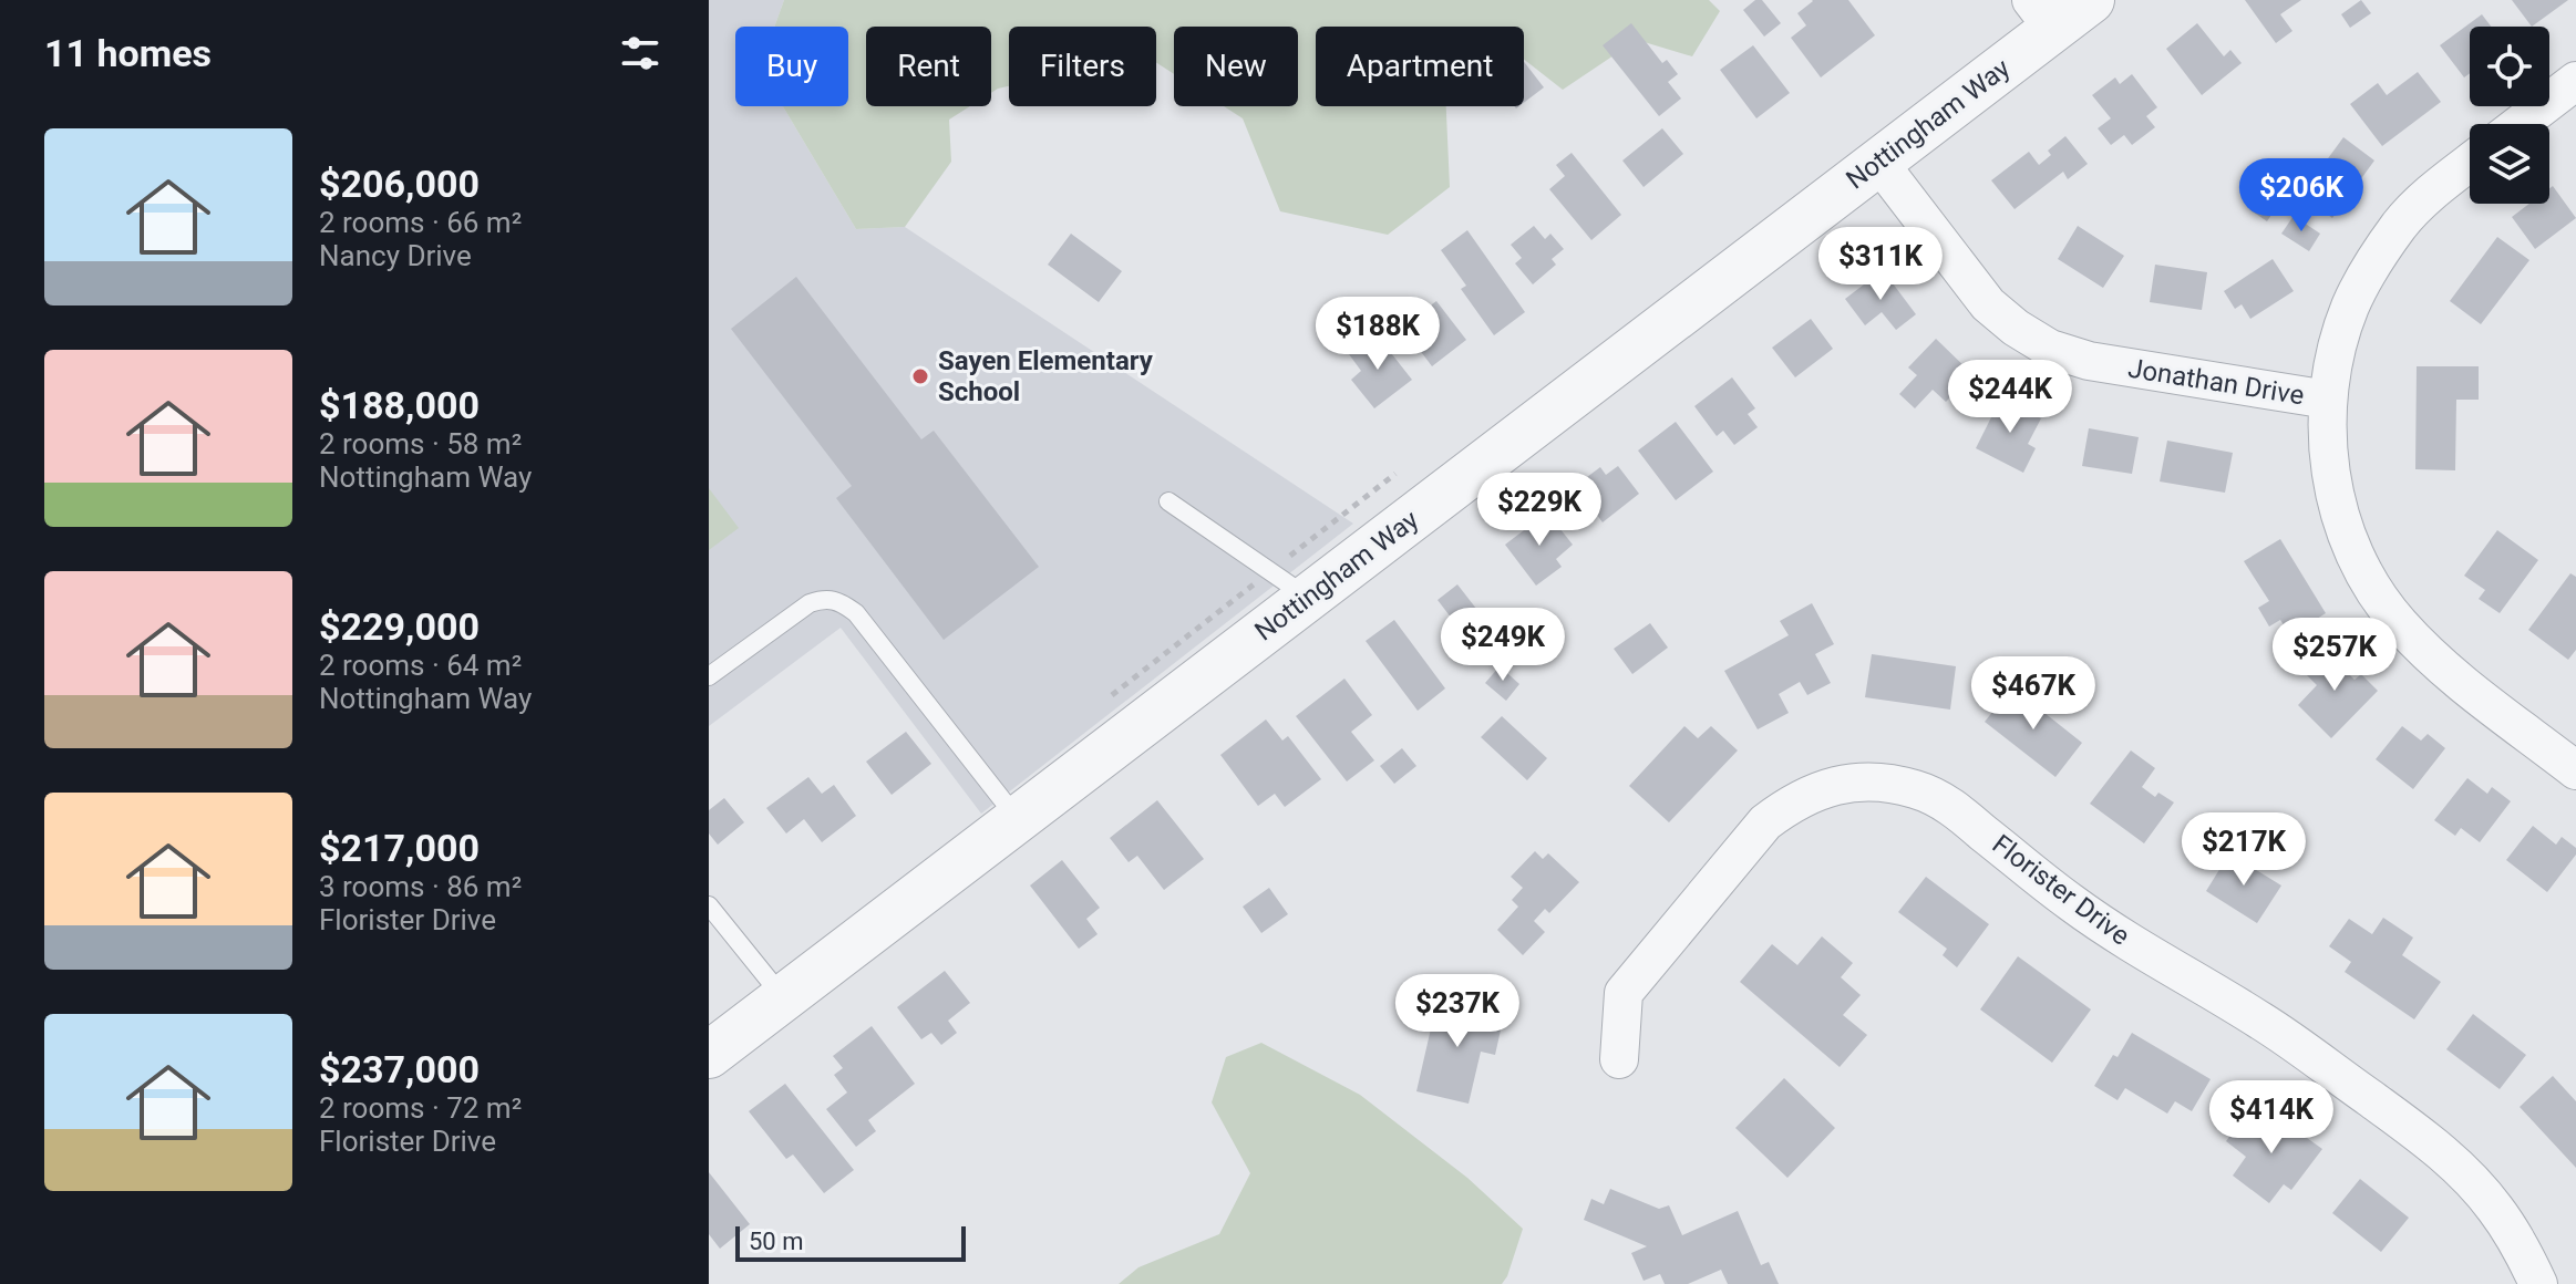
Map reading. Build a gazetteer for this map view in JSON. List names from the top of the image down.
{
  "streets": {
    "street": ["Nottingham Way", "Jonathan Drive", "Florister Drive"]
  },
  "crossings": [
    ["Nottingham Way", "Jonathan Drive"]
  ],
  "places": ["Sayen Elementary School"],
  "scale_bar": "50 m",
  "page": {
    "heading": "11 homes",
    "chip": [
      "Buy",
      "Rent",
      "Filters",
      "New",
      "Apartment"
    ],
    "list": [
      {
        "name": "$206,000",
        "note": "2 rooms · 66 m² · Nancy Drive"
      },
      {
        "name": "$188,000",
        "note": "2 rooms · 58 m² · Nottingham Way"
      },
      {
        "name": "$229,000",
        "note": "2 rooms · 64 m² · Nottingham Way"
      },
      {
        "name": "$217,000",
        "note": "3 rooms · 86 m² · Florister Drive"
      },
      {
        "name": "$237,000",
        "note": "2 rooms · 72 m² · Florister Drive"
      }
    ],
    "price": [
      "$206K",
      "$311K",
      "$188K",
      "$244K",
      "$229K",
      "$249K",
      "$257K",
      "$467K",
      "$217K",
      "$237K",
      "$414K"
    ],
    "scale": "50 m"
  }
}
